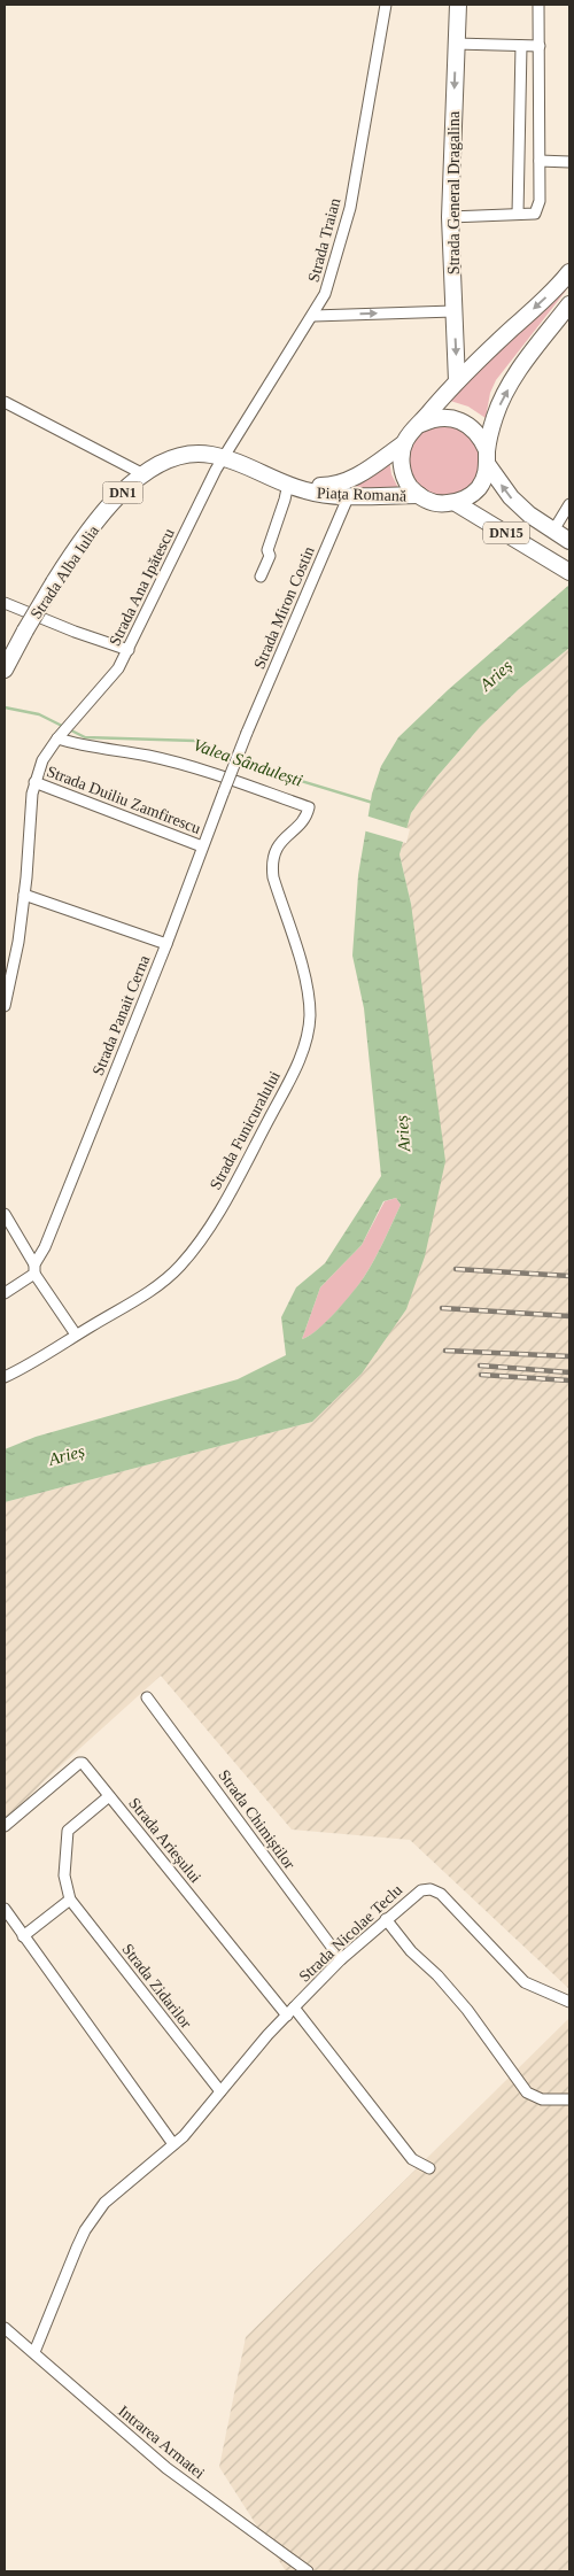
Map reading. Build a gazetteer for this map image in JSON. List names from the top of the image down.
{
  "streets": {
    "main road": [
      "Strada General Dragalina",
      "DN1",
      "Piața Romană",
      "DN15",
      "Strada Alba Iulia"
    ],
    "street": [
      "Strada Traian",
      "Strada Ana Ipătescu",
      "Strada Miron Costin",
      "Strada Duiliu Zamfirescu",
      "Strada Panait Cerna",
      "Strada Funicuralului",
      "Strada Chimiștilor",
      "Strada Arieșului",
      "Strada Nicolae Teclu",
      "Strada Zidarilor",
      "Intrarea Armatei"
    ]
  },
  "crossings": [
    ["Strada General Dragalina", "Piața Romană"],
    ["Strada Traian", "Strada Alba Iulia"],
    ["Strada Traian", "Strada Ana Ipătescu"],
    ["Piața Romană", "DN15"],
    ["Piața Romană", "Strada Alba Iulia"],
    ["Piața Romană", "Strada Miron Costin"],
    ["Strada Alba Iulia", "Strada Ana Ipătescu"],
    ["Strada Ana Ipătescu", "Strada Duiliu Zamfirescu"],
    ["Strada Ana Ipătescu", "Strada Funicuralului"],
    ["Strada Miron Costin", "Strada Panait Cerna"],
    ["Strada Duiliu Zamfirescu", "Strada Panait Cerna"],
    ["Strada Chimiștilor", "Strada Nicolae Teclu"],
    ["Strada Arieșului", "Strada Nicolae Teclu"],
    ["Strada Arieșului", "Strada Zidarilor"],
    ["Strada Nicolae Teclu", "Strada Zidarilor"],
    ["Strada Nicolae Teclu", "Intrarea Armatei"]
  ],
  "one_way": ["Strada General Dragalina"],
  "water": ["Arieș", "Valea Sândulești"]
}
